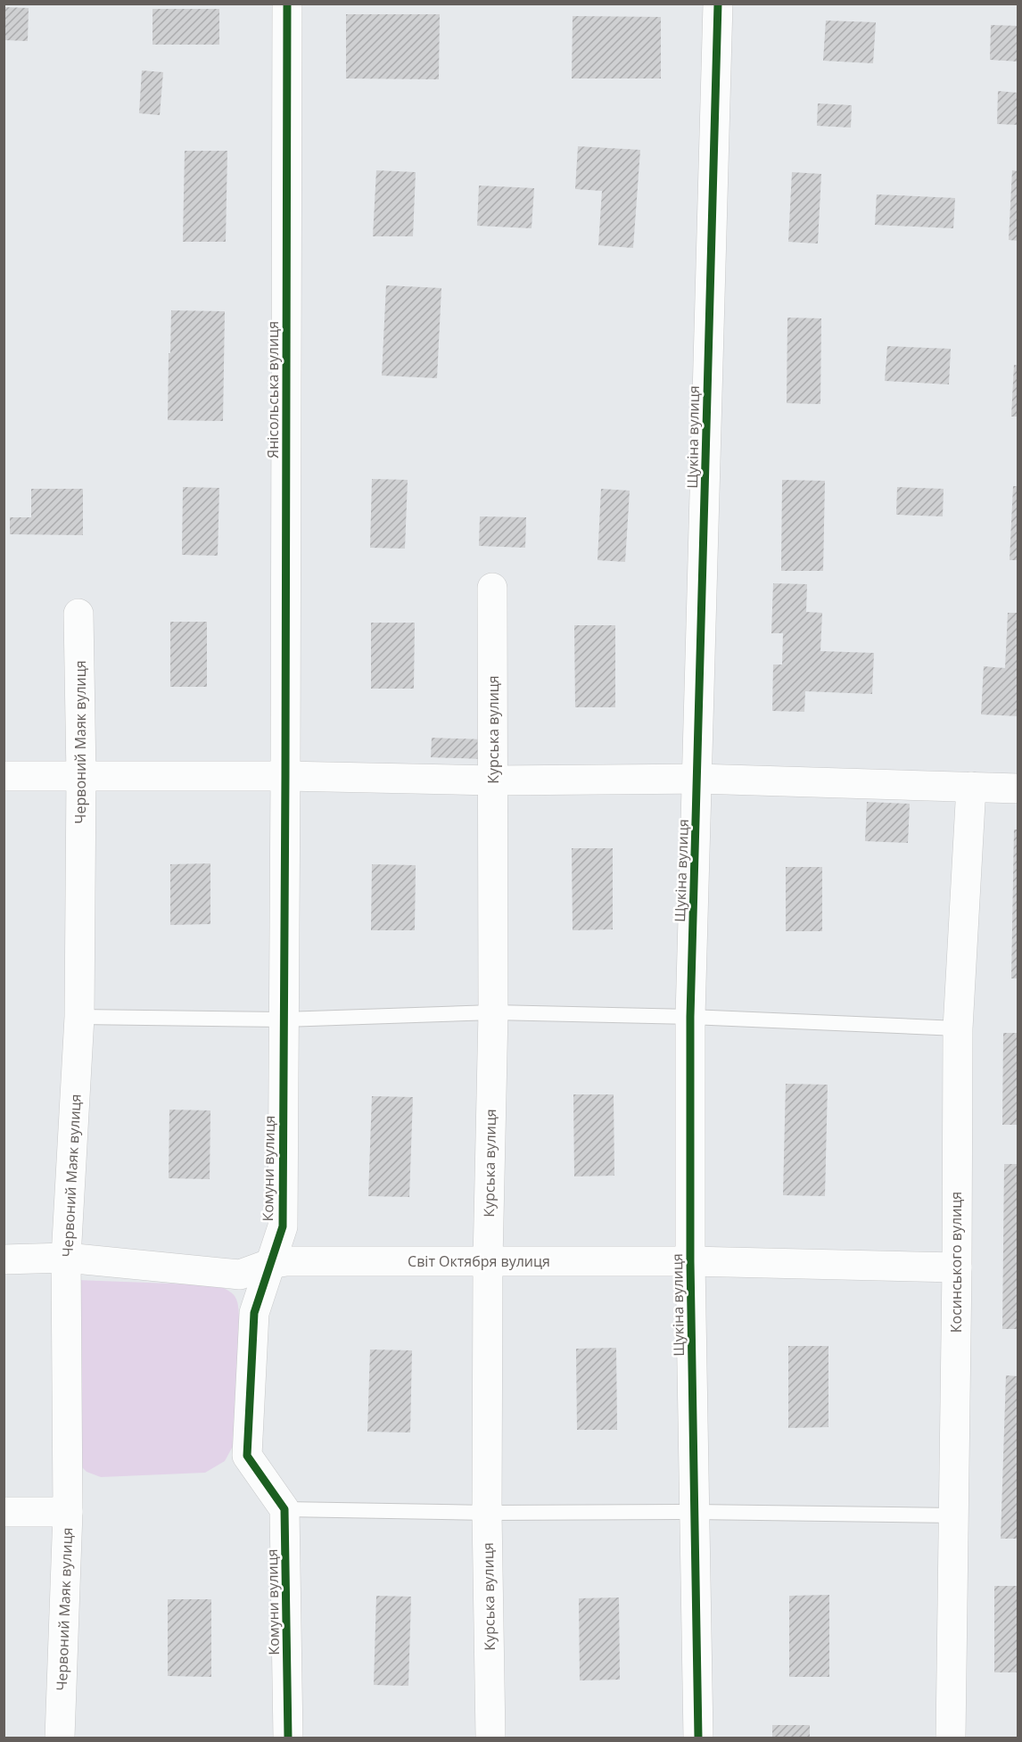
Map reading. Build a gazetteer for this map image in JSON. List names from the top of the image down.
{
  "streets": {
    "street": [
      "Янісольська вулиця",
      "Щукіна вулиця",
      "Курська вулиця",
      "Червоний Маяк вулиця",
      "Комуни вулиця",
      "Світ Октября вулиця",
      "Косинського вулиця"
    ]
  },
  "crossings": [
    ["Янісольська вулиця", "Комуни вулиця"],
    ["Щукіна вулиця", "Світ Октября вулиця"],
    ["Курська вулиця", "Світ Октября вулиця"],
    ["Червоний Маяк вулиця", "Світ Октября вулиця"],
    ["Комуни вулиця", "Світ Октября вулиця"],
    ["Світ Октября вулиця", "Косинського вулиця"]
  ]
}
